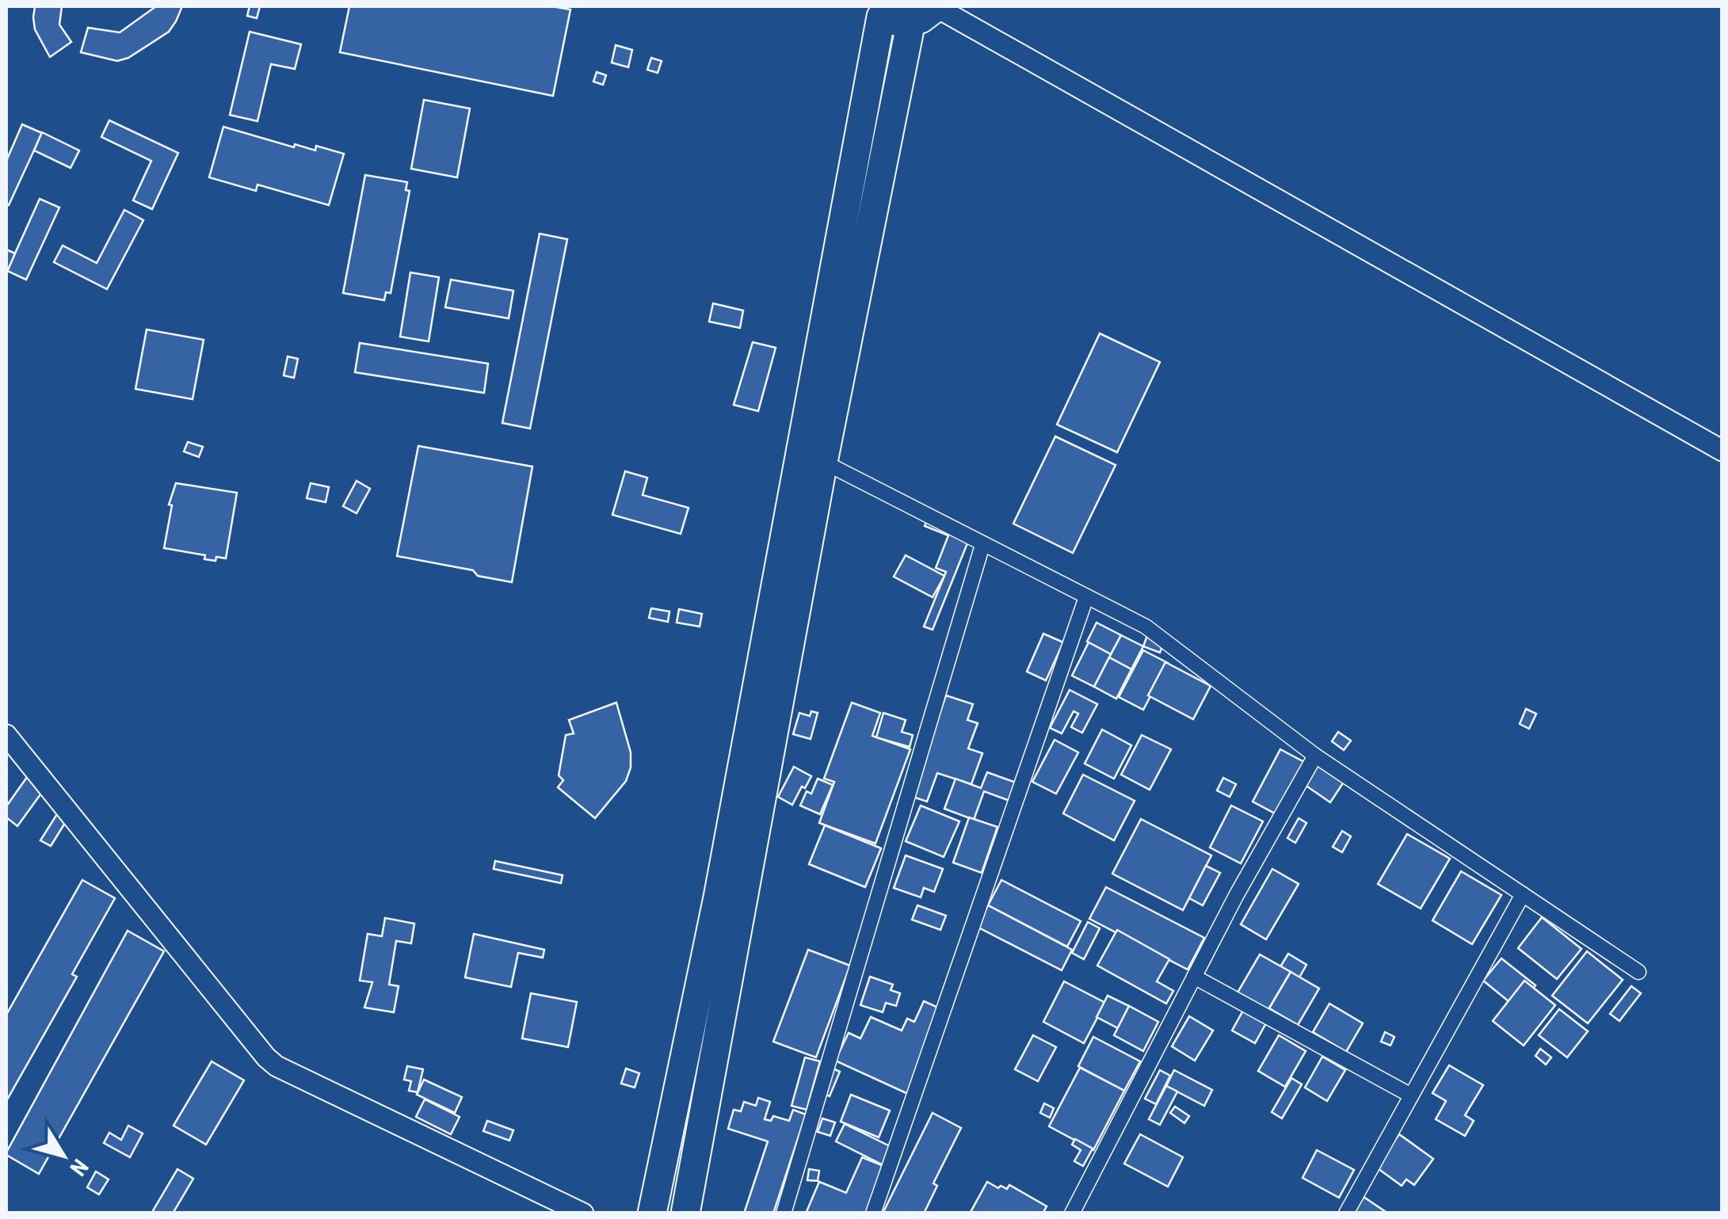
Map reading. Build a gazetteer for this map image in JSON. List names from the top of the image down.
{
  "north": "bottom right"
}
